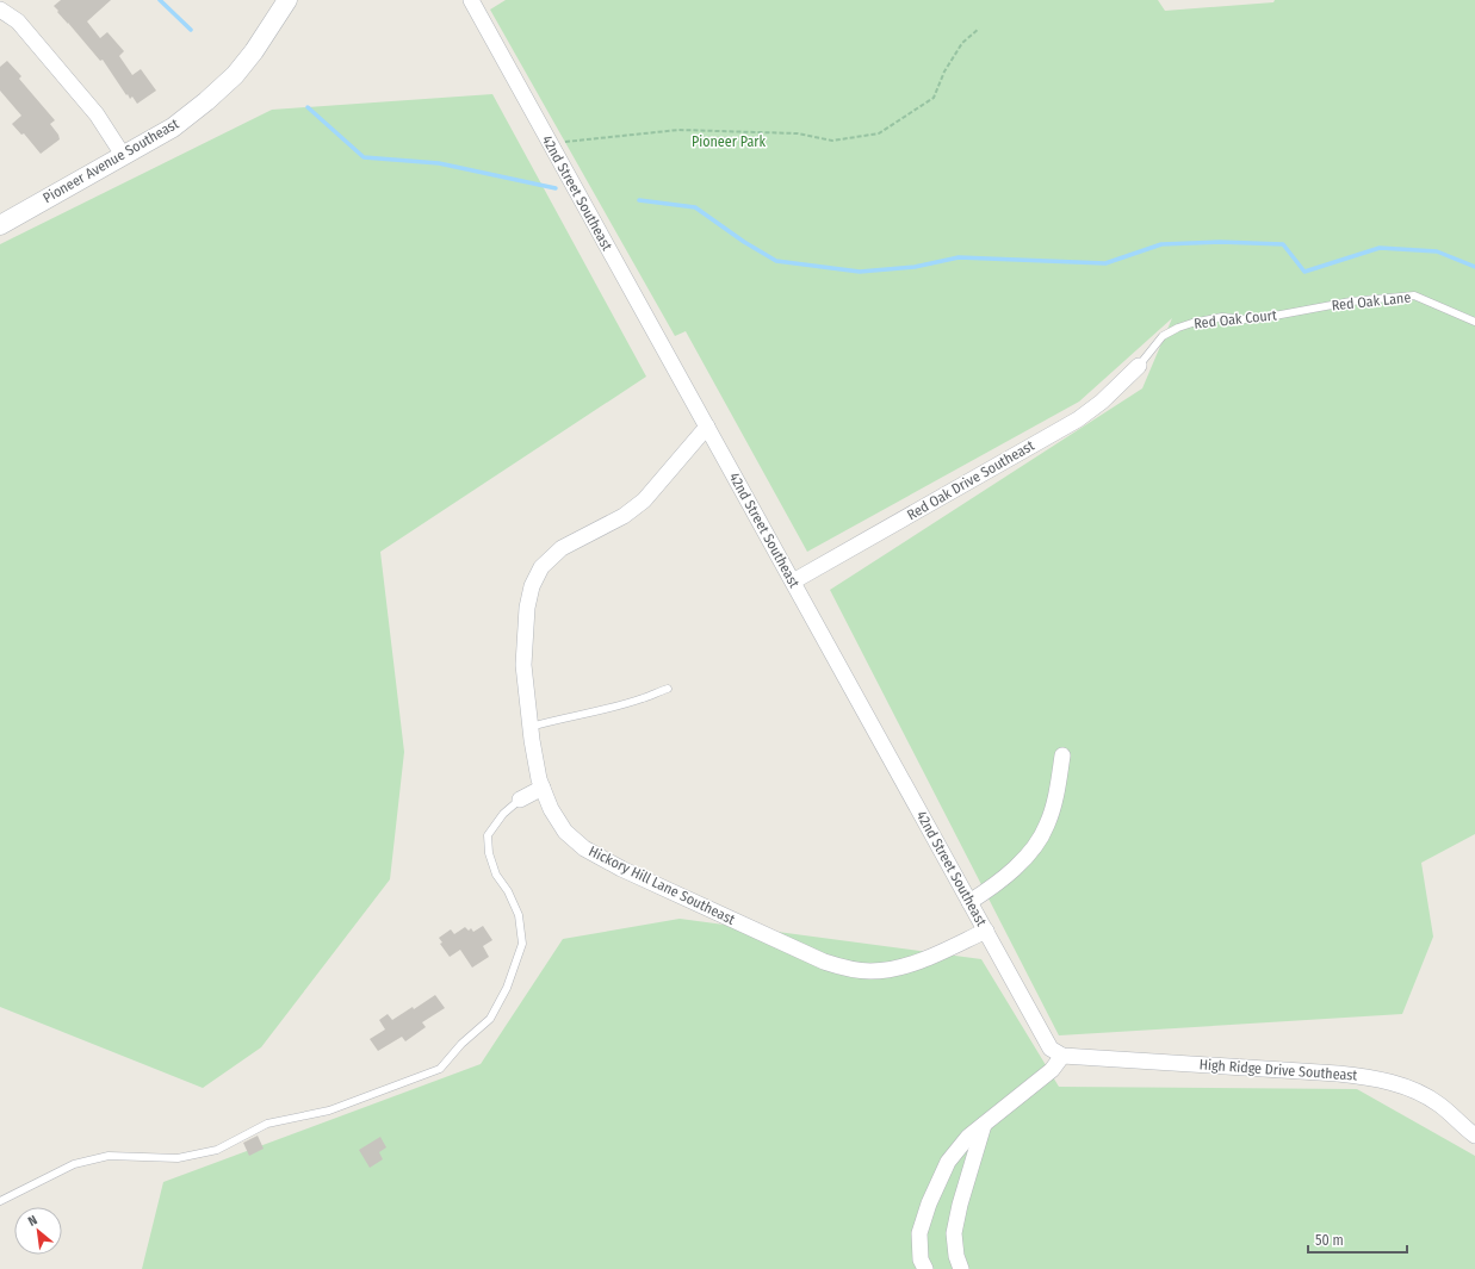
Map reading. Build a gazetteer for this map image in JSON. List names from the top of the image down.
{
  "streets": {
    "street": [
      "Pioneer Avenue Southeast",
      "42nd Street Southeast",
      "Red Oak Drive Southeast",
      "Hickory Hill Lane Southeast",
      "High Ridge Drive Southeast"
    ],
    "lane": ["Red Oak Lane", "Red Oak Court"]
  },
  "crossings": [
    ["42nd Street Southeast", "Red Oak Drive Southeast"],
    ["42nd Street Southeast", "Hickory Hill Lane Southeast"],
    ["42nd Street Southeast", "High Ridge Drive Southeast"],
    ["Red Oak Lane", "Red Oak Court"],
    ["Red Oak Court", "Red Oak Drive Southeast"]
  ],
  "parks": ["Pioneer Park"],
  "scale_bar": "50 m",
  "north": "top left"
}
